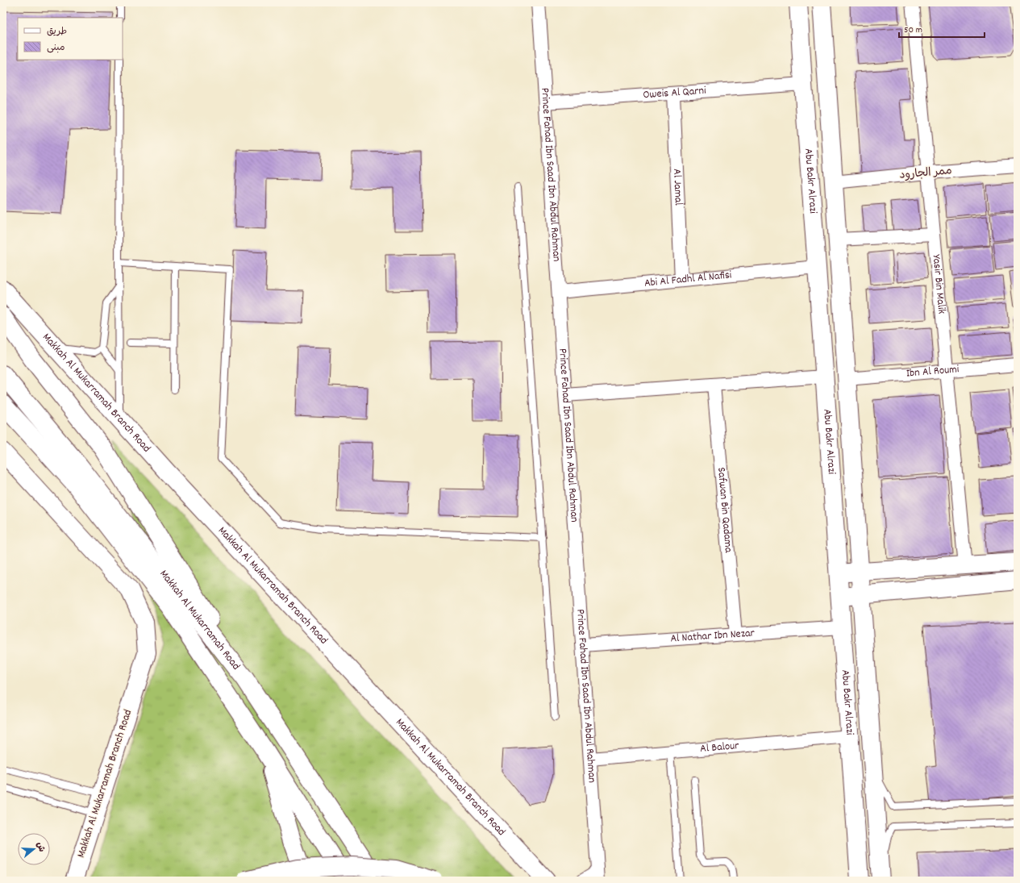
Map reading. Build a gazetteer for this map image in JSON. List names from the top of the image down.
{
  "streets": {
    "main road": ["Abu Bakr Alrazi", "Makkah Al Mukarramah Branch Road", "Makkah Al Mukarramah Road"],
    "street": [
      "Oweis Al Qarni",
      "ممر الجارود",
      "Prince Fahad Ibn Saad Ibn Abdul Rahman",
      "Al Jamal",
      "Abi Al Fadhl Al Nafisi",
      "Yasir Bin Malik",
      "Ibn Al Roumi",
      "Safwan Bin Qadama",
      "Al Nathar Ibn Nezar",
      "Al Balour"
    ]
  },
  "crossings": [
    ["Oweis Al Qarni", "Prince Fahad Ibn Saad Ibn Abdul Rahman"],
    ["Oweis Al Qarni", "Abu Bakr Alrazi"],
    ["Oweis Al Qarni", "Al Jamal"],
    ["ممر الجارود", "Abu Bakr Alrazi"],
    ["ممر الجارود", "Yasir Bin Malik"],
    ["Prince Fahad Ibn Saad Ibn Abdul Rahman", "Abi Al Fadhl Al Nafisi"],
    ["Prince Fahad Ibn Saad Ibn Abdul Rahman", "Al Nathar Ibn Nezar"],
    ["Prince Fahad Ibn Saad Ibn Abdul Rahman", "Al Balour"],
    ["Abu Bakr Alrazi", "Abi Al Fadhl Al Nafisi"],
    ["Abu Bakr Alrazi", "Ibn Al Roumi"],
    ["Abu Bakr Alrazi", "Al Nathar Ibn Nezar"],
    ["Abu Bakr Alrazi", "Al Balour"],
    ["Al Jamal", "Abi Al Fadhl Al Nafisi"],
    ["Yasir Bin Malik", "Ibn Al Roumi"],
    ["Safwan Bin Qadama", "Al Nathar Ibn Nezar"]
  ],
  "legend": ["طريق", "مبنى"],
  "scale_bar": "50 m",
  "north": "right"
}
